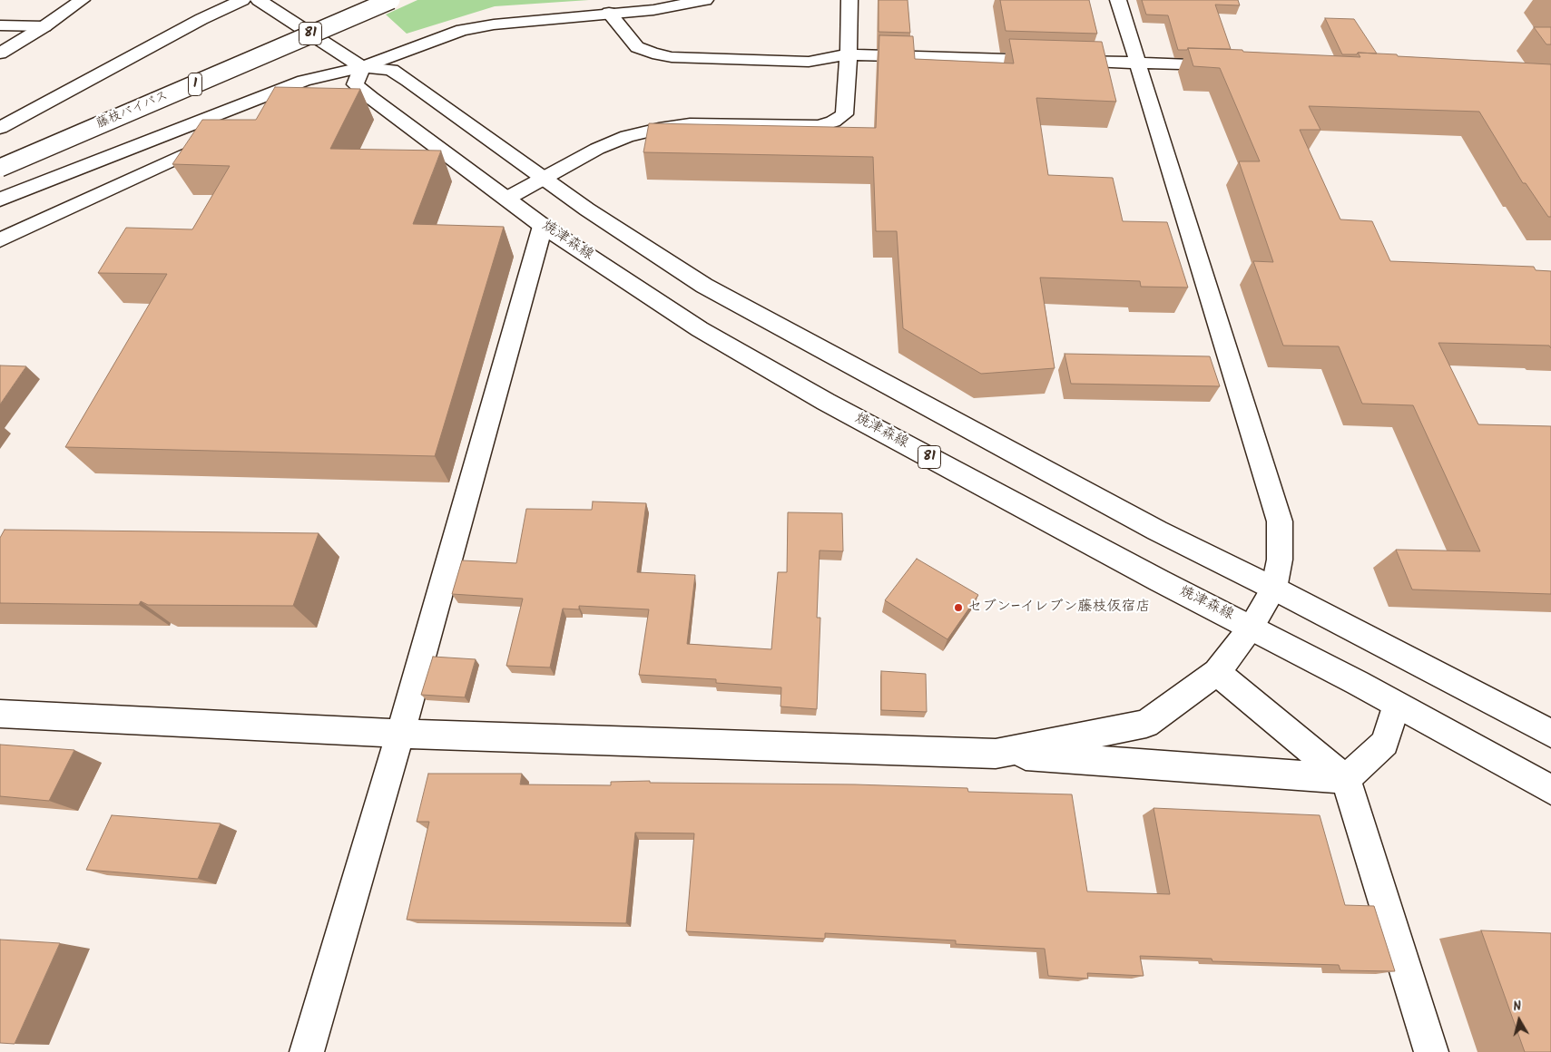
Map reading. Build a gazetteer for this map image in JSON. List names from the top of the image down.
{
  "streets": {
    "main road": [
      "81",
      "1",
      "藤枝バイパス",
      "焼津森線"
    ]
  },
  "places": ["セブン−イレブン藤枝仮宿店"],
  "north": "top"
}
